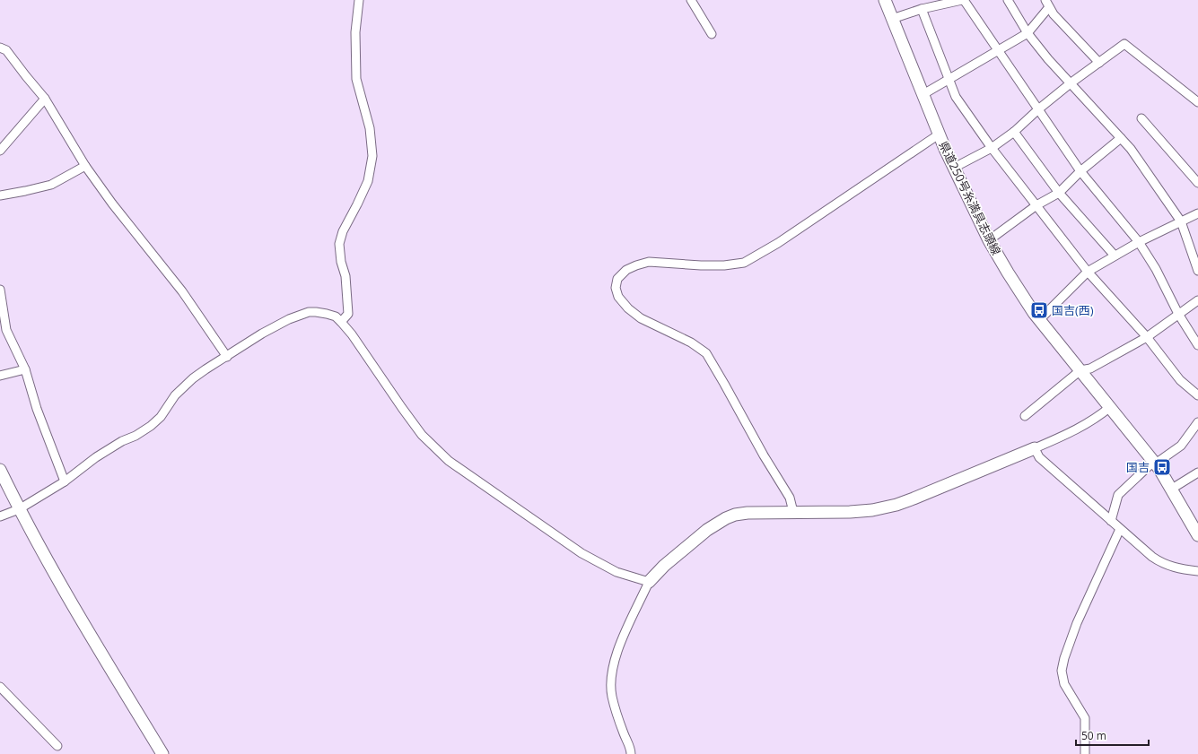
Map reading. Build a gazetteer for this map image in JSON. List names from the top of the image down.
{
  "streets": {
    "street": ["県道250号糸満具志頭線"]
  },
  "places": {
    "bus stop": ["国吉(西)", "国吉"]
  },
  "scale_bar": "50 m"
}
